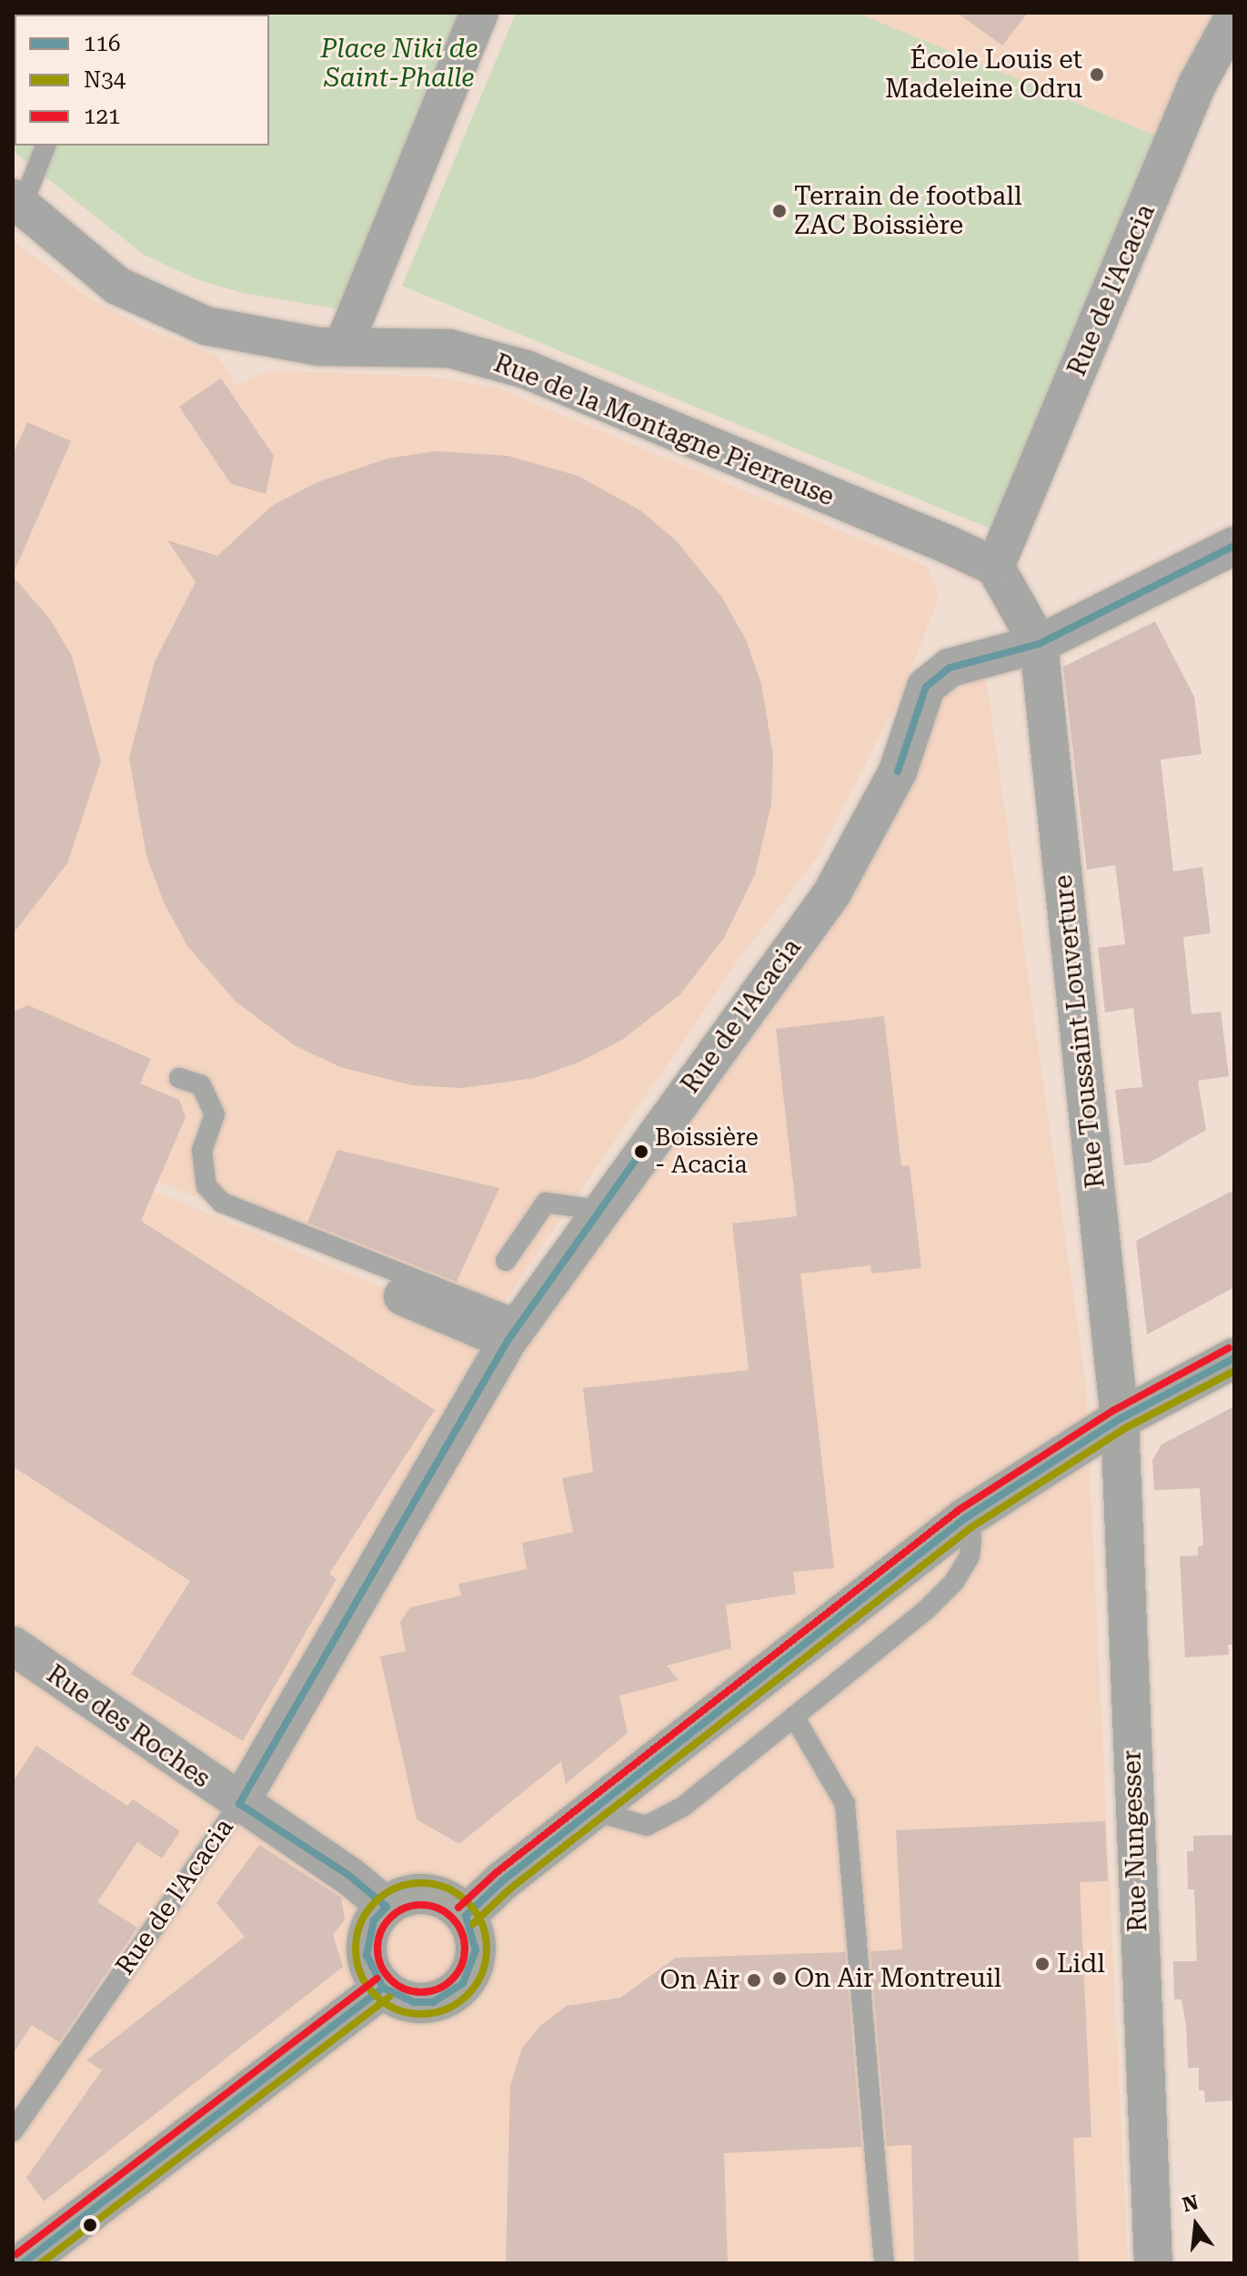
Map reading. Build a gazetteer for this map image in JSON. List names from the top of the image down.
{
  "streets": {
    "street": [
      "Rue de l'Acacia",
      "Rue de la Montagne Pierreuse",
      "Rue Toussaint Louverture",
      "Rue des Roches",
      "Rue Nungesser"
    ]
  },
  "crossings": [
    ["Rue de l'Acacia", "Rue de la Montagne Pierreuse"],
    ["Rue de l'Acacia", "Rue Toussaint Louverture"],
    ["Rue de l'Acacia", "Rue des Roches"],
    ["Rue Toussaint Louverture", "Rue Nungesser"]
  ],
  "parks": ["Place Niki de Saint-Phalle"],
  "places": [
    "École Louis et Madeleine Odru",
    "Terrain de football ZAC Boissière",
    "Boissière - Acacia",
    "Lidl",
    "On Air Montreuil",
    "On Air"
  ],
  "lines": ["transit line 116", "transit line 121", "transit line N34"],
  "legend": ["116", "N34", "121"],
  "north": "top"
}
